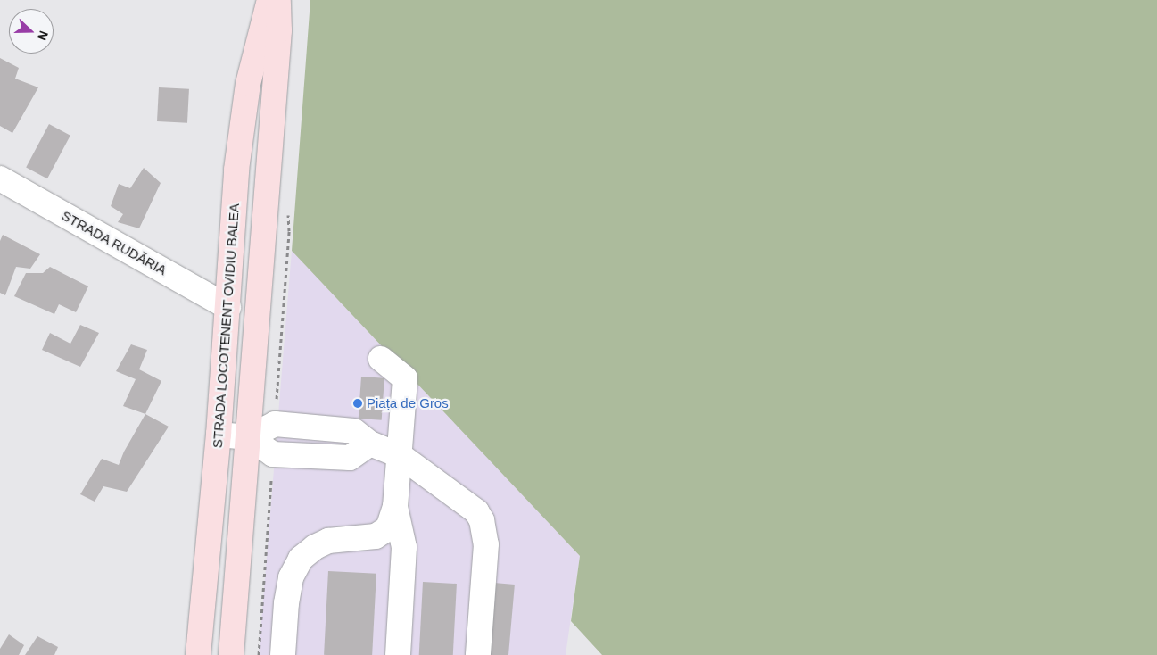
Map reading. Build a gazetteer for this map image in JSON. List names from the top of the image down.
{
  "streets": {
    "main road": ["STRADA LOCOTENENT OVIDIU BALEA"],
    "street": ["STRADA RUDĂRIA"]
  },
  "crossings": [
    ["STRADA RUDĂRIA", "STRADA LOCOTENENT OVIDIU BALEA"]
  ],
  "places": ["Piața de Gros"],
  "north": "right"
}
